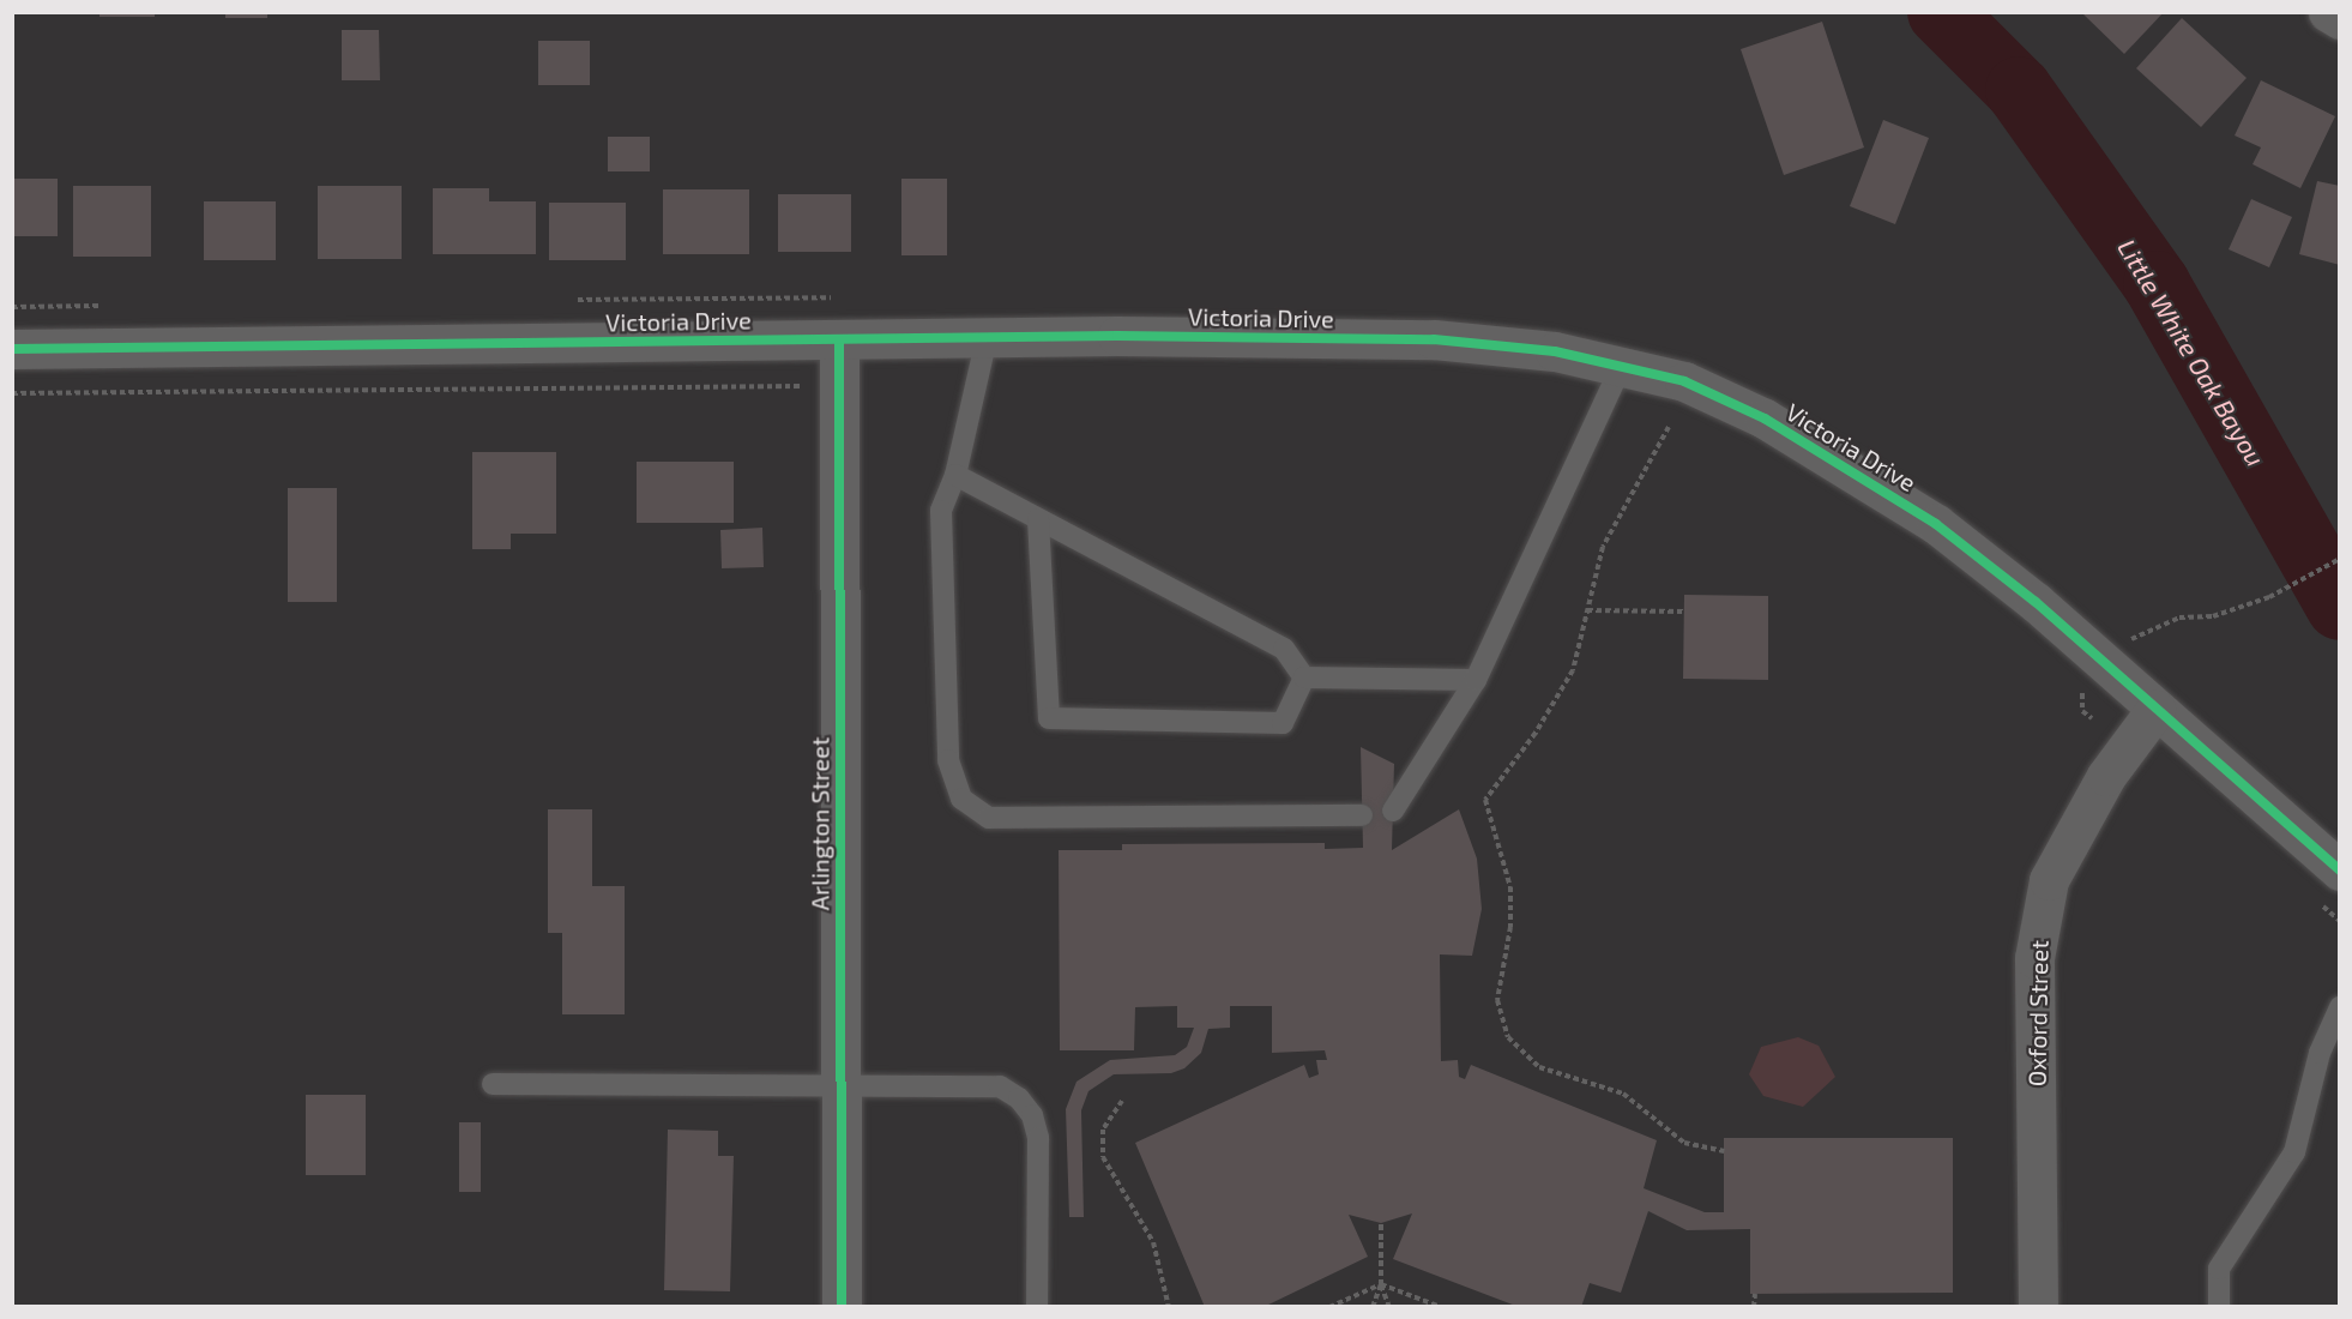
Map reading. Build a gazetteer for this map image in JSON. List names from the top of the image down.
{
  "streets": {
    "street": ["Victoria Drive", "Arlington Street", "Oxford Street"]
  },
  "crossings": [
    ["Victoria Drive", "Arlington Street"],
    ["Victoria Drive", "Oxford Street"]
  ],
  "water": ["Little White Oak Bayou"]
}
